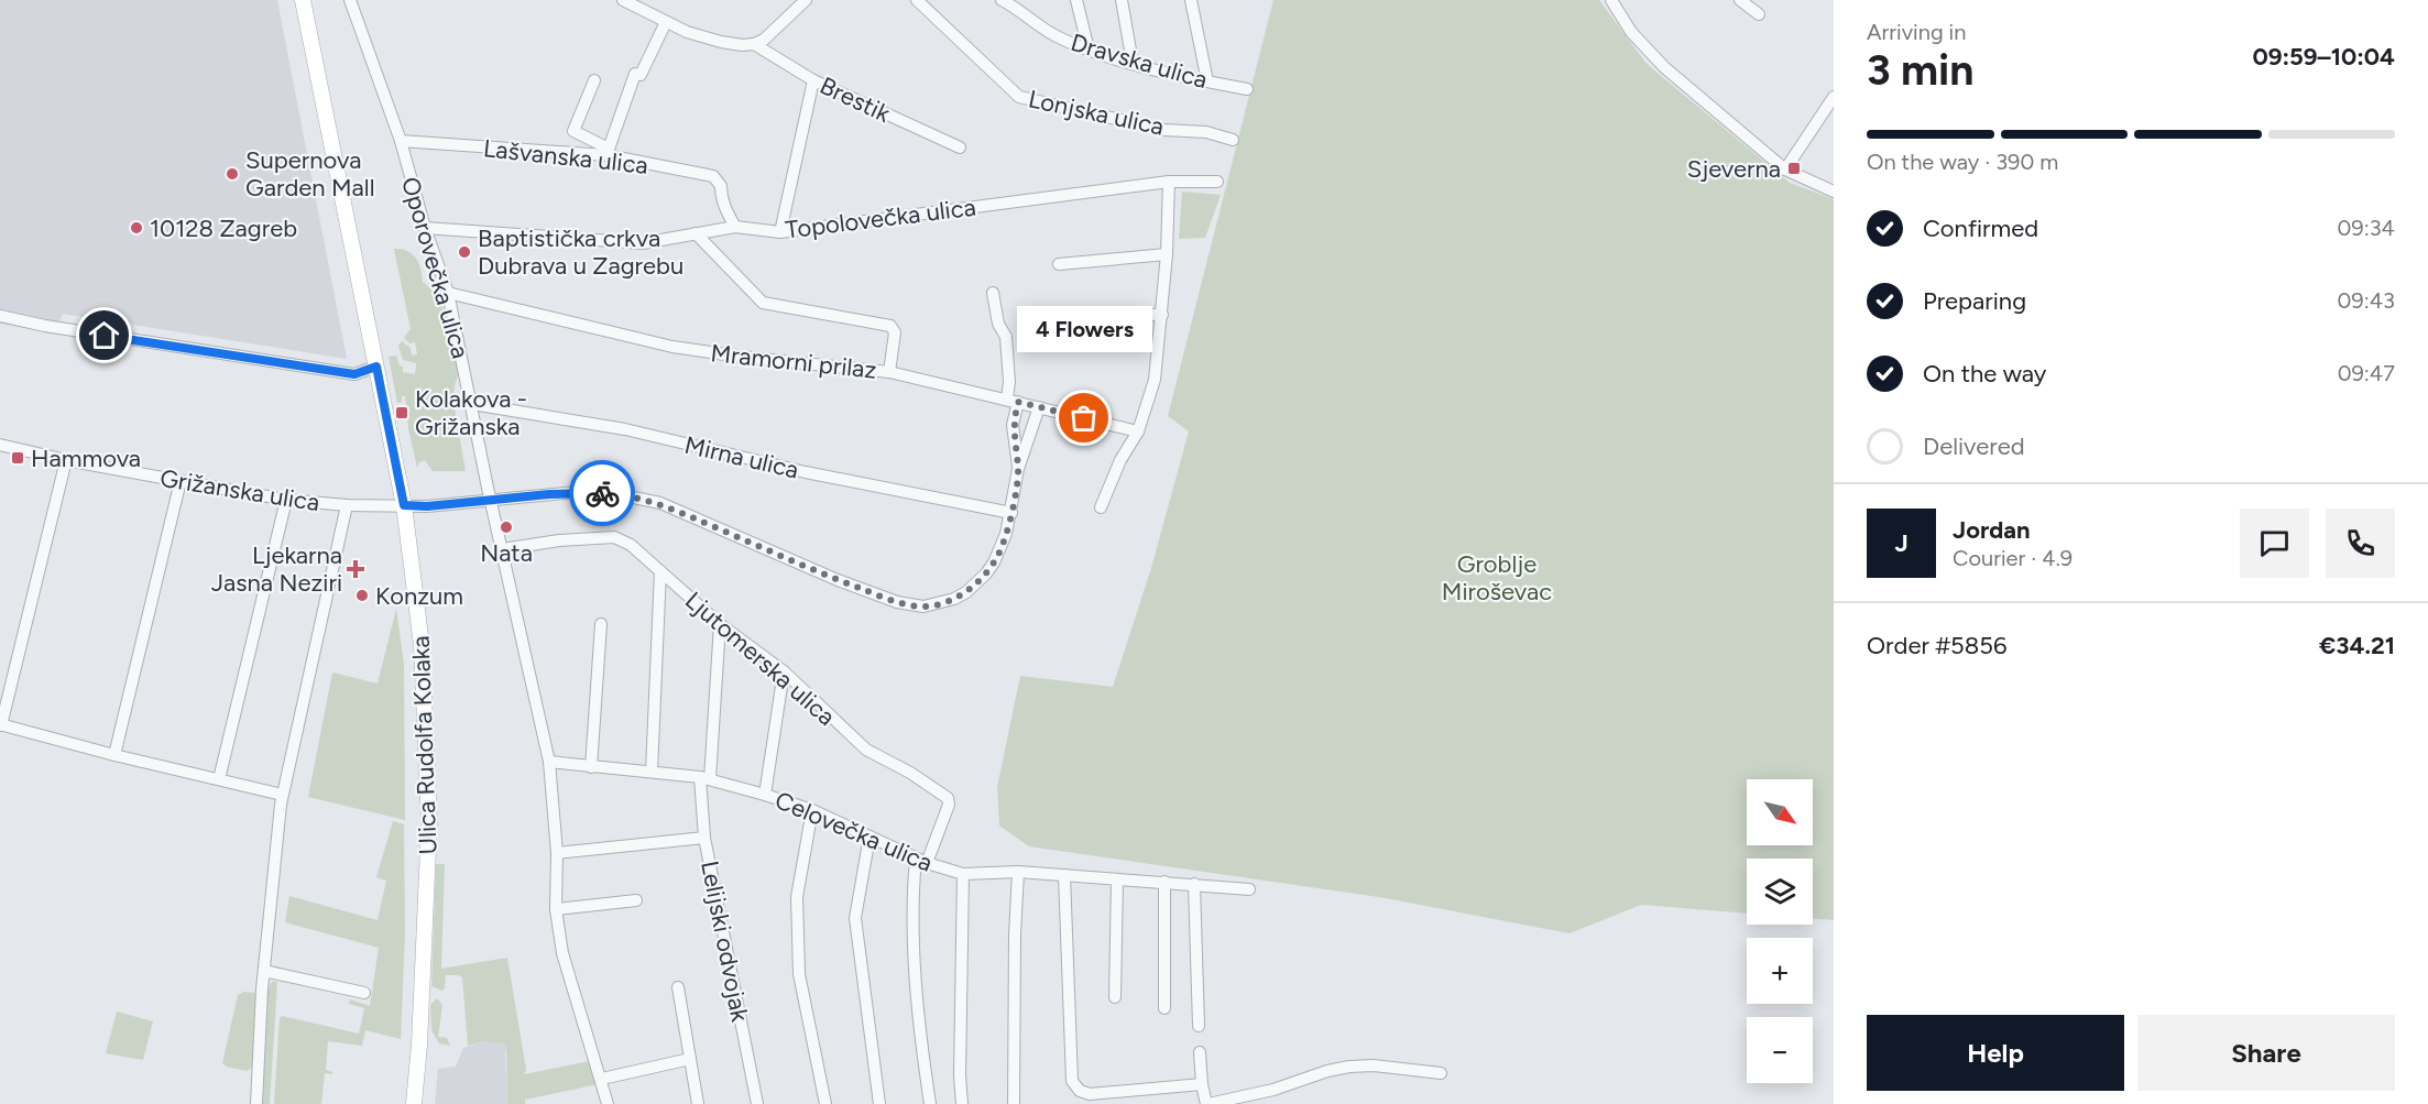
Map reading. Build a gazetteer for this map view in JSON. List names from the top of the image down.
{
  "streets": {
    "main road": ["Ulica Rudolfa Kolaka"],
    "street": [
      "Dravska ulica",
      "Brestik",
      "Lonjska ulica",
      "Lašvanska ulica",
      "Topolovečka ulica",
      "Oporovečka ulica",
      "Mramorni prilaz",
      "Mirna ulica",
      "Grižanska ulica",
      "Ljutomerska ulica",
      "Celovečka ulica",
      "Lelijski odvojak"
    ]
  },
  "crossings": [
    ["Lašvanska ulica", "Topolovečka ulica"],
    ["Lašvanska ulica", "Oporovečka ulica"],
    ["Topolovečka ulica", "Oporovečka ulica"],
    ["Oporovečka ulica", "Mramorni prilaz"],
    ["Oporovečka ulica", "Mirna ulica"],
    ["Oporovečka ulica", "Grižanska ulica"],
    ["Oporovečka ulica", "Ljutomerska ulica"],
    ["Oporovečka ulica", "Celovečka ulica"],
    ["Mirna ulica", "Grižanska ulica"],
    ["Grižanska ulica", "Ulica Rudolfa Kolaka"],
    ["Ljutomerska ulica", "Celovečka ulica"],
    ["Ljutomerska ulica", "Lelijski odvojak"],
    ["Celovečka ulica", "Lelijski odvojak"]
  ],
  "parks": ["Groblje Miroševac"],
  "places": {
    "transit": ["Sjeverna", "Kolakova - Grižanska", "Hammova"],
    "other": [
      "Supernova Garden Mall",
      "10128 Zagreb",
      "Baptistička crkva Dubrava u Zagrebu",
      "4 Flowers",
      "Nata",
      "Konzum"
    ],
    "health": ["Ljekarna Jasna Neziri"]
  },
  "north": "bottom right",
  "page": {
    "heading": ["3 min", "Arriving in", "09:59–10:04"],
    "panel": [
      "Jordan",
      "Courier · 4.9",
      "Order #5856",
      "€34.21"
    ],
    "bar": "On the way · 390 m",
    "list": [
      ["Confirmed", "09:34"],
      ["Preparing", "09:43"],
      ["On the way", "09:47"],
      "Delivered"
    ],
    "bubble": "4 Flowers",
    "round": "J",
    "map_buttons": ["+", "−"],
    "buttons": ["Help", "Share"]
  }
}
